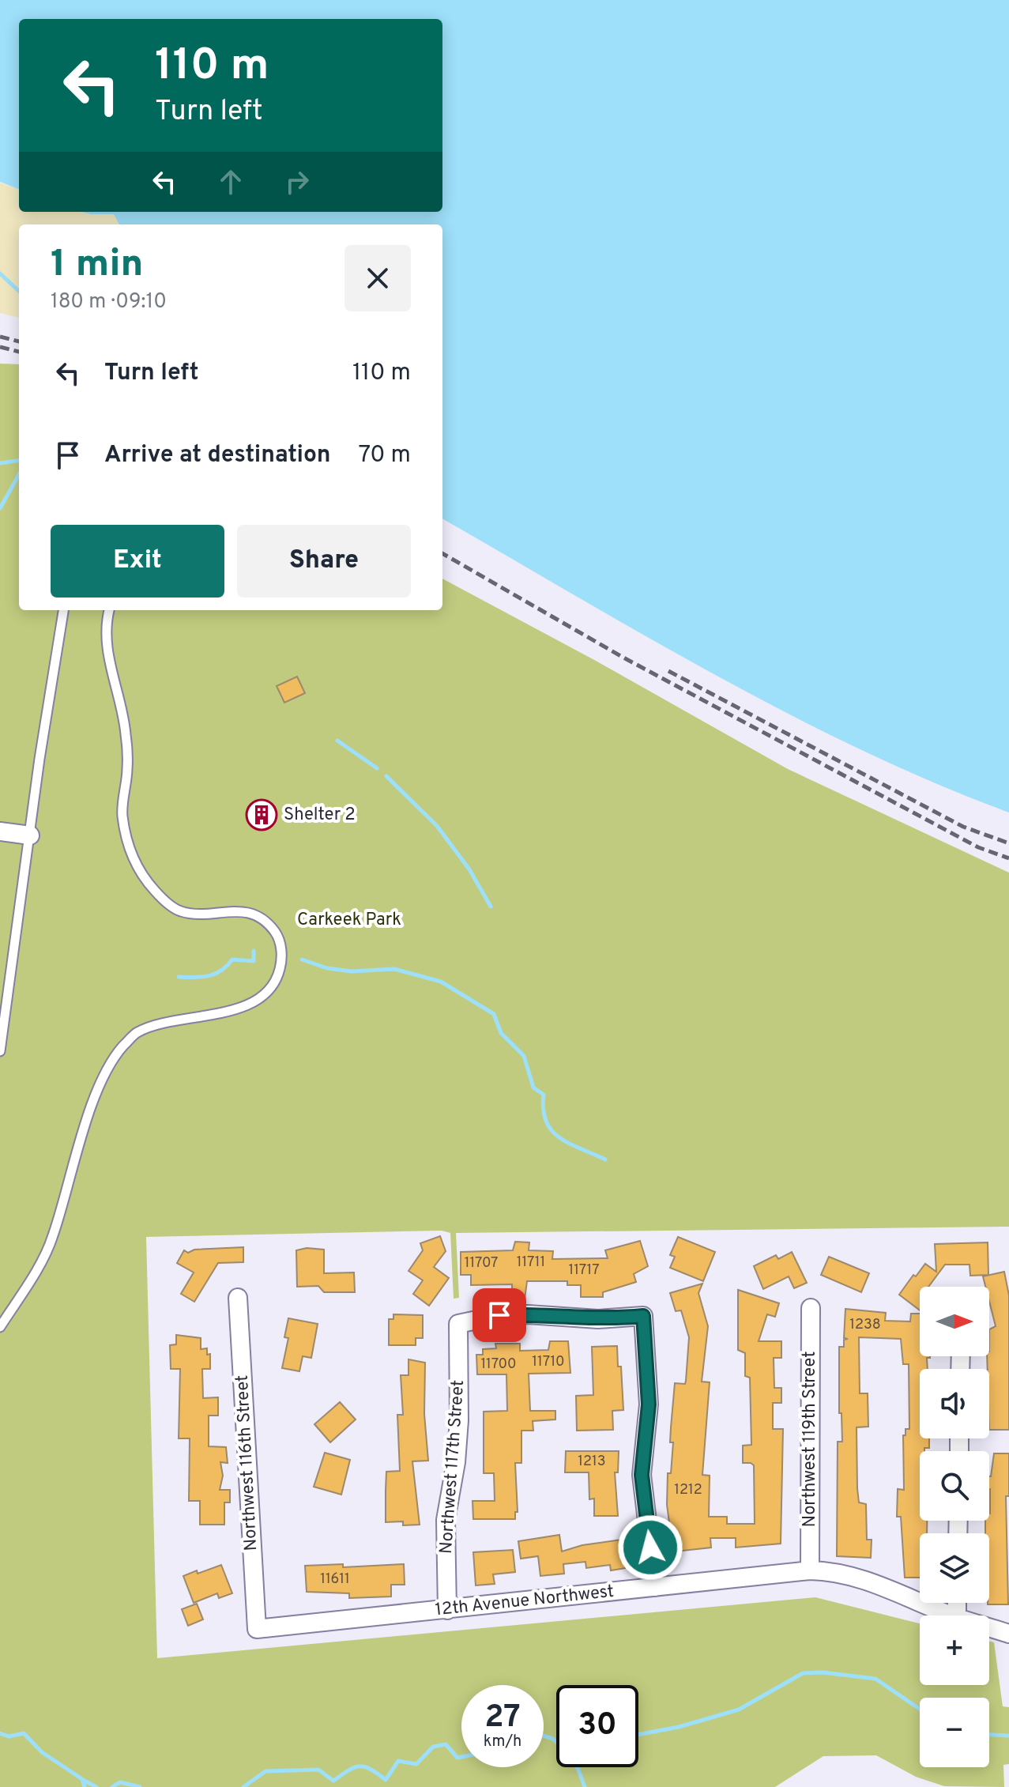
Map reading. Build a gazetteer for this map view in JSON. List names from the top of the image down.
{
  "streets": {
    "street": [
      "Northwest 119th Street",
      "Northwest 116th Street",
      "Northwest 117th Street",
      "12th Avenue Northwest"
    ]
  },
  "crossings": [
    ["Northwest 119th Street", "12th Avenue Northwest"],
    ["Northwest 116th Street", "12th Avenue Northwest"],
    ["Northwest 117th Street", "12th Avenue Northwest"]
  ],
  "parks": ["Carkeek Park"],
  "places": {
    "building": ["Shelter 2"]
  },
  "house_numbers": [
    "11711",
    "11707",
    "11717",
    "1238",
    "11710",
    "11700",
    "1213",
    "1212",
    "11611"
  ],
  "north": "right",
  "page": {
    "turn": ["110 m", "Turn left"],
    "heading": ["1 min", "180 m · 09:10"],
    "list": [
      {
        "name": "Turn left",
        "value": "110 m"
      },
      {
        "name": "Arrive at destination",
        "value": "70 m"
      }
    ],
    "buttons": ["Exit", "Share"],
    "map_buttons": ["+", "−"],
    "speed": "27 km/h",
    "limit": "30"
  }
}
